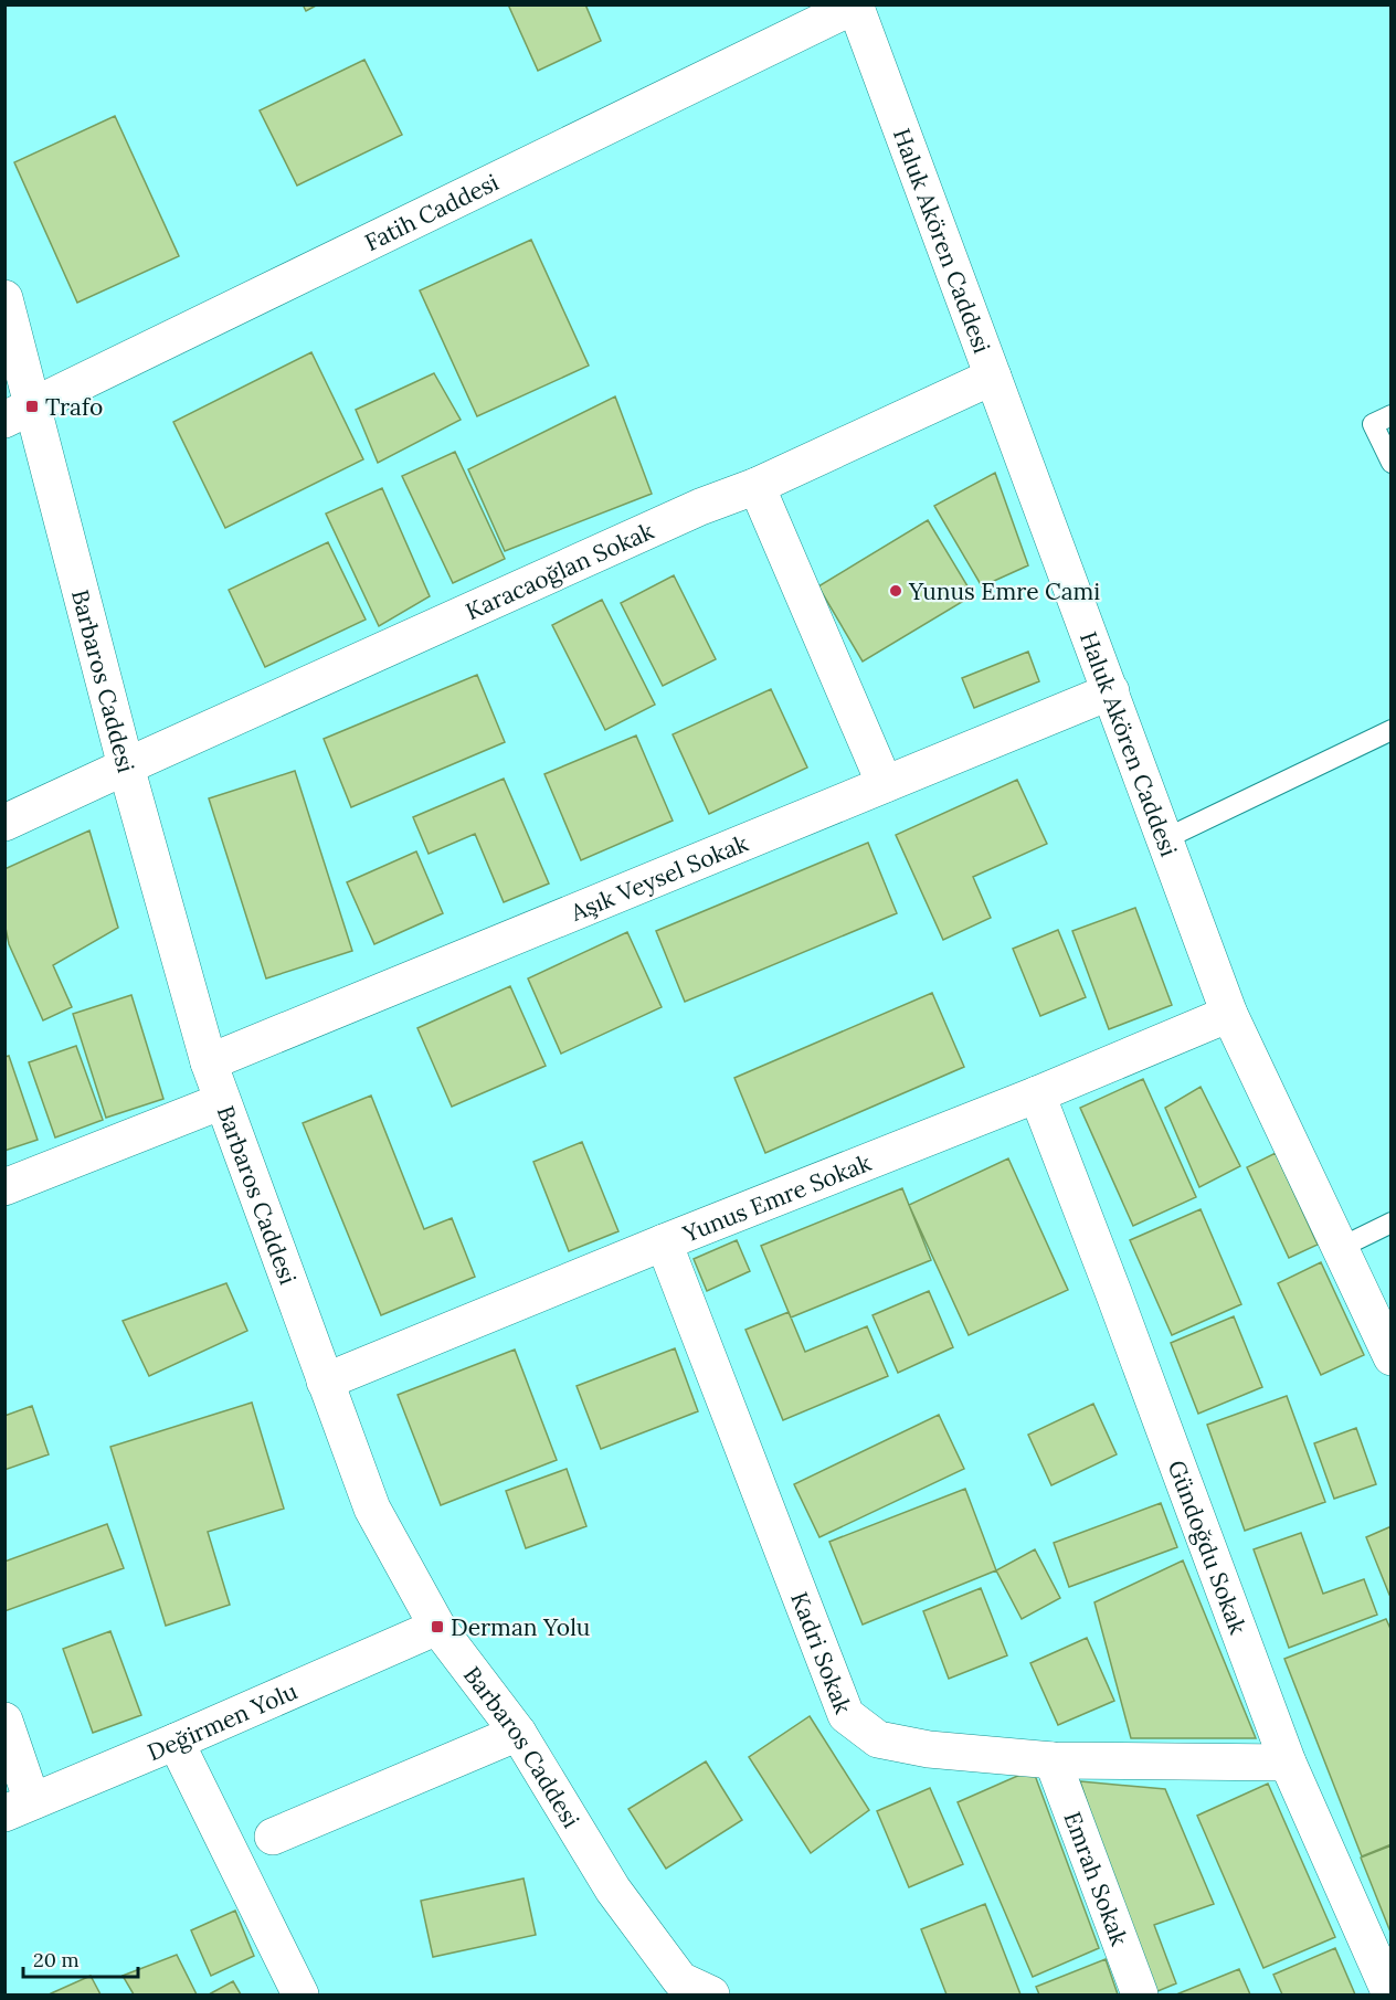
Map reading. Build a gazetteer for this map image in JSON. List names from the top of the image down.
{
  "streets": {
    "street": [
      "Fatih Caddesi",
      "Haluk Akören Caddesi",
      "Karacaoğlan Sokak",
      "Barbaros Caddesi",
      "Aşık Veysel Sokak",
      "Yunus Emre Sokak",
      "Gündoğdu Sokak",
      "Kadri Sokak",
      "Değirmen Yolu",
      "Emrah Sokak"
    ]
  },
  "crossings": [
    ["Fatih Caddesi", "Haluk Akören Caddesi"],
    ["Fatih Caddesi", "Barbaros Caddesi"],
    ["Haluk Akören Caddesi", "Karacaoğlan Sokak"],
    ["Haluk Akören Caddesi", "Aşık Veysel Sokak"],
    ["Haluk Akören Caddesi", "Yunus Emre Sokak"],
    ["Karacaoğlan Sokak", "Barbaros Caddesi"],
    ["Barbaros Caddesi", "Aşık Veysel Sokak"],
    ["Barbaros Caddesi", "Yunus Emre Sokak"],
    ["Barbaros Caddesi", "Değirmen Yolu"],
    ["Yunus Emre Sokak", "Gündoğdu Sokak"],
    ["Yunus Emre Sokak", "Kadri Sokak"],
    ["Gündoğdu Sokak", "Kadri Sokak"],
    ["Kadri Sokak", "Emrah Sokak"]
  ],
  "places": {
    "transit": ["Trafo", "Derman Yolu"],
    "other": ["Yunus Emre Cami"]
  },
  "scale_bar": "20 m"
}
